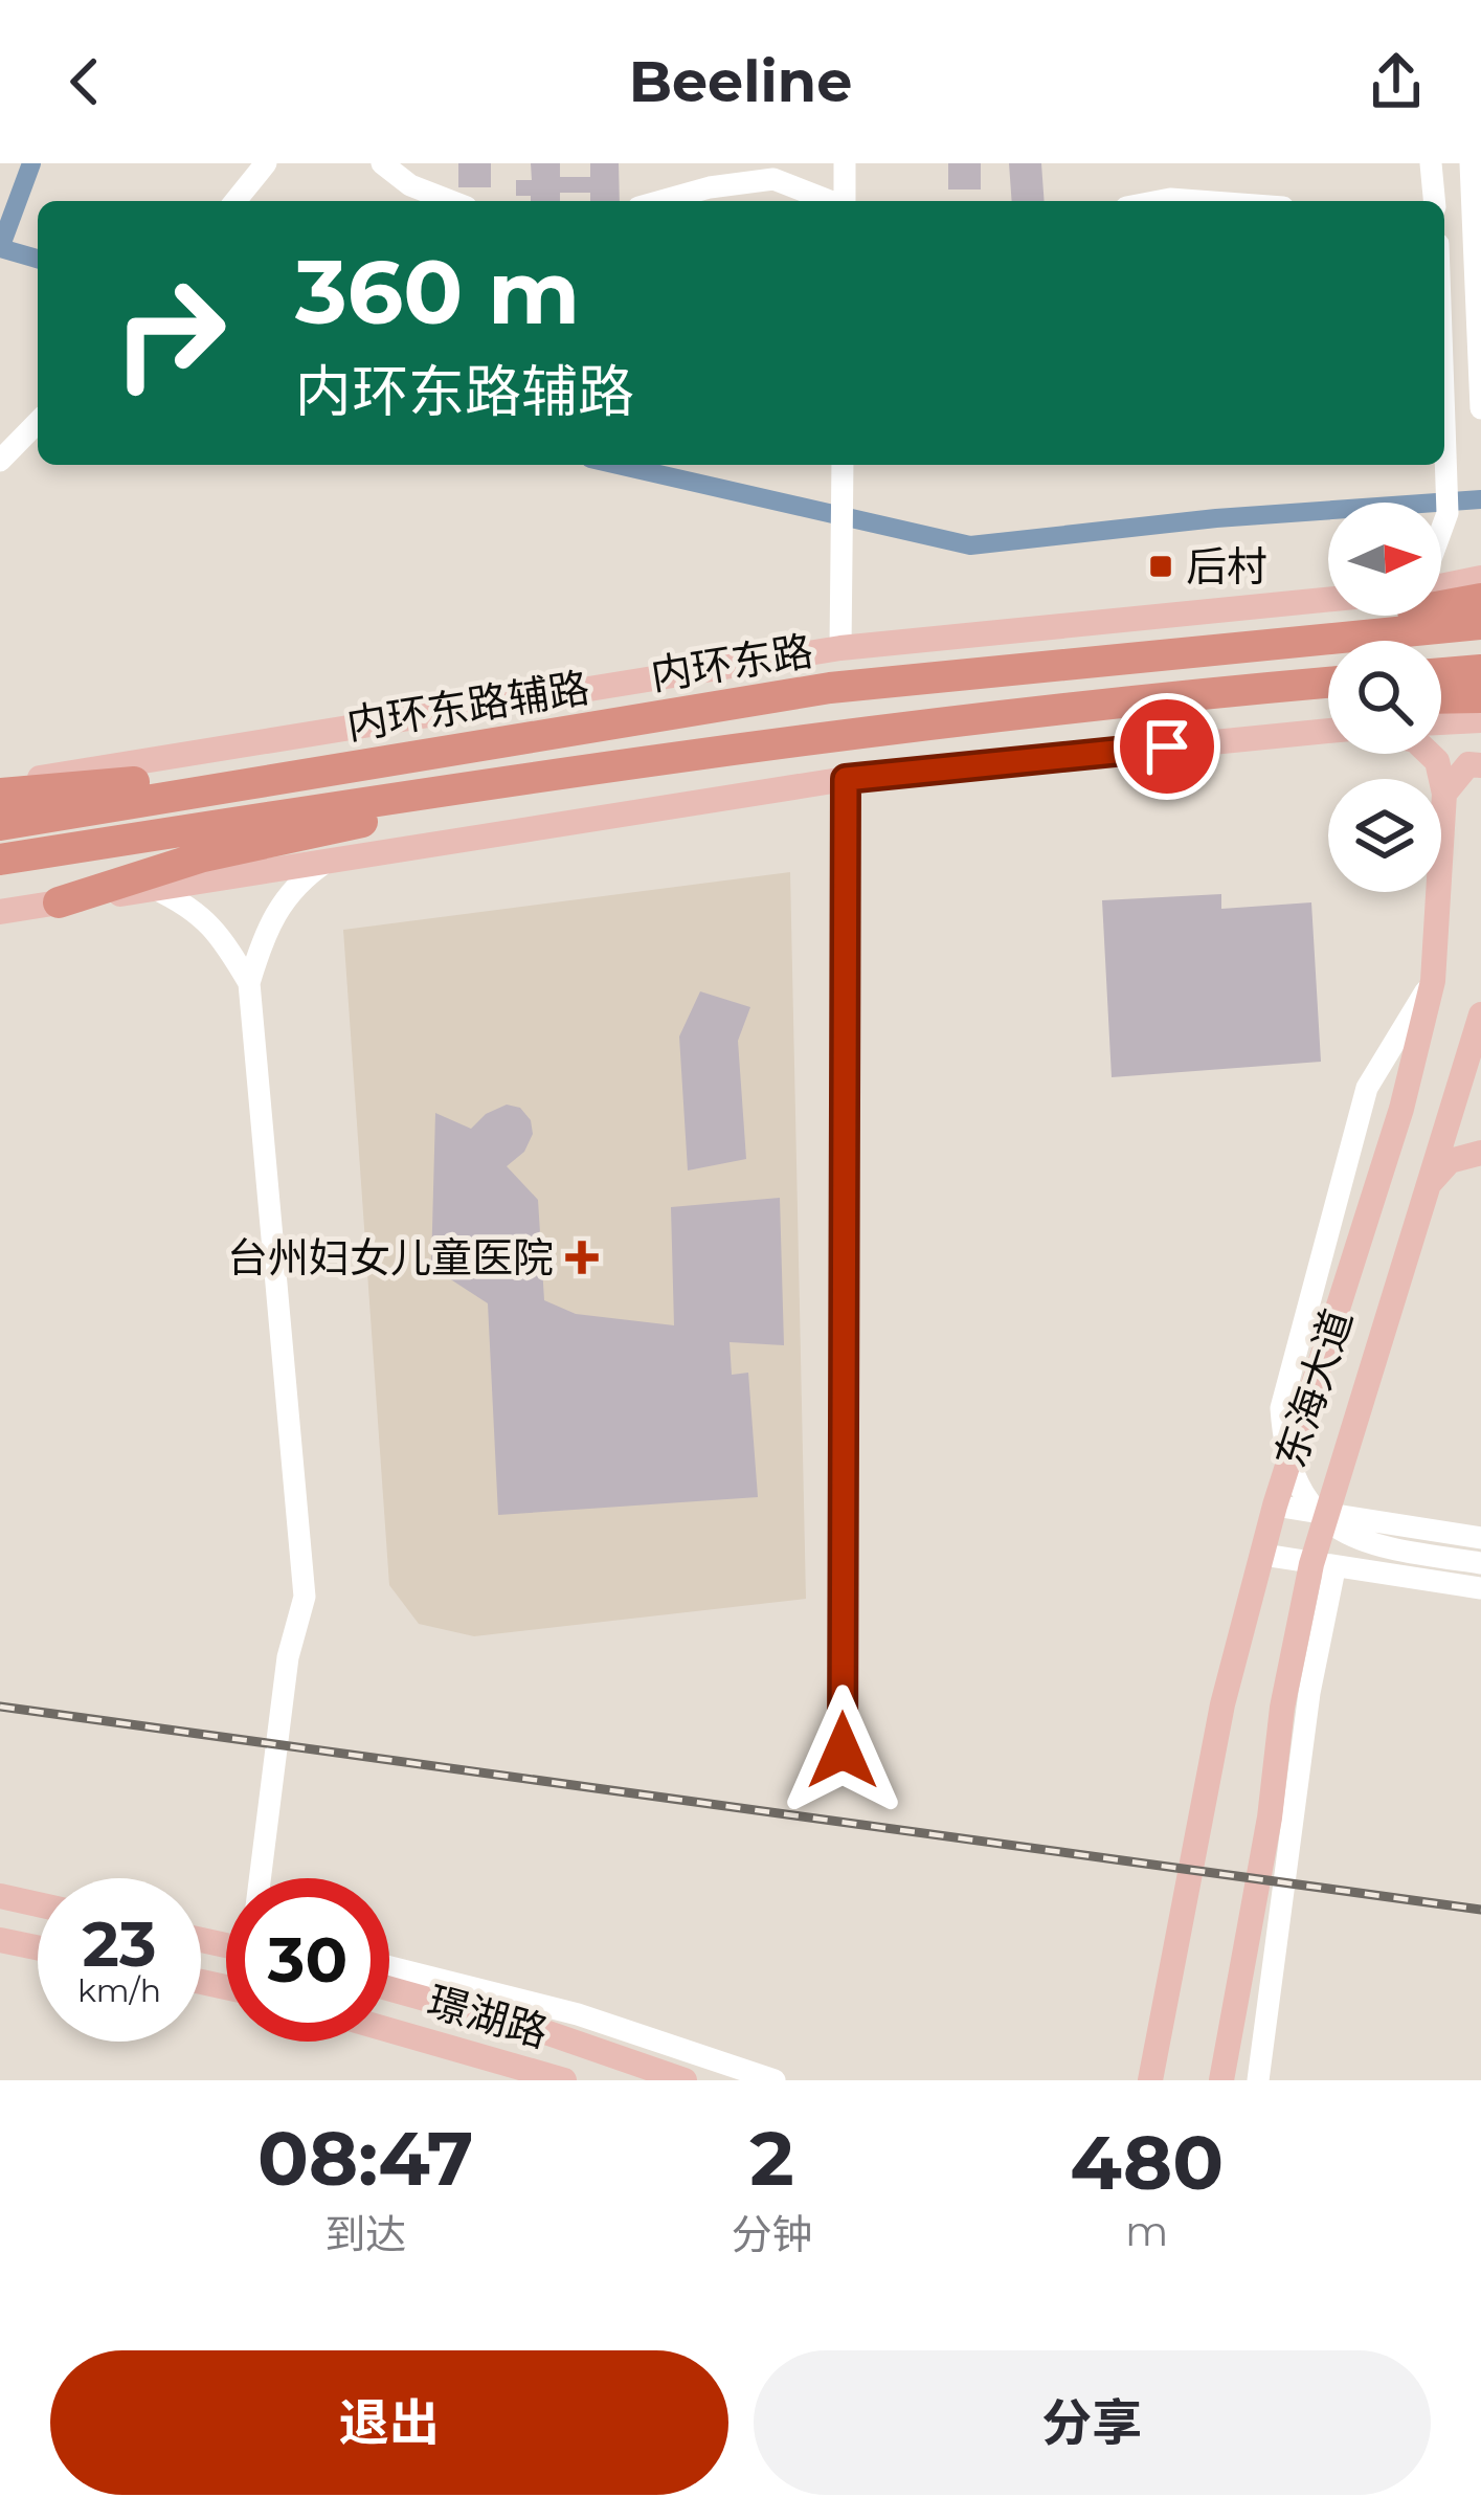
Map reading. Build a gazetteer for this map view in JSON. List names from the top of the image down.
{
  "streets": {
    "highway": ["内环东路"],
    "main road": ["内环东路辅路", "东海大道", "璟湖路"]
  },
  "places": {
    "transit": ["后村"],
    "health": ["台州妇女儿童医院"]
  },
  "north": "right",
  "page": {
    "header": "Beeline",
    "turn": ["360 m", "内环东路辅路"],
    "speed": "23 km/h",
    "limit": "30",
    "eta": [
      "08:47",
      "到达",
      "2",
      "分钟",
      "480",
      "m"
    ],
    "buttons": ["退出", "分享"]
  }
}
